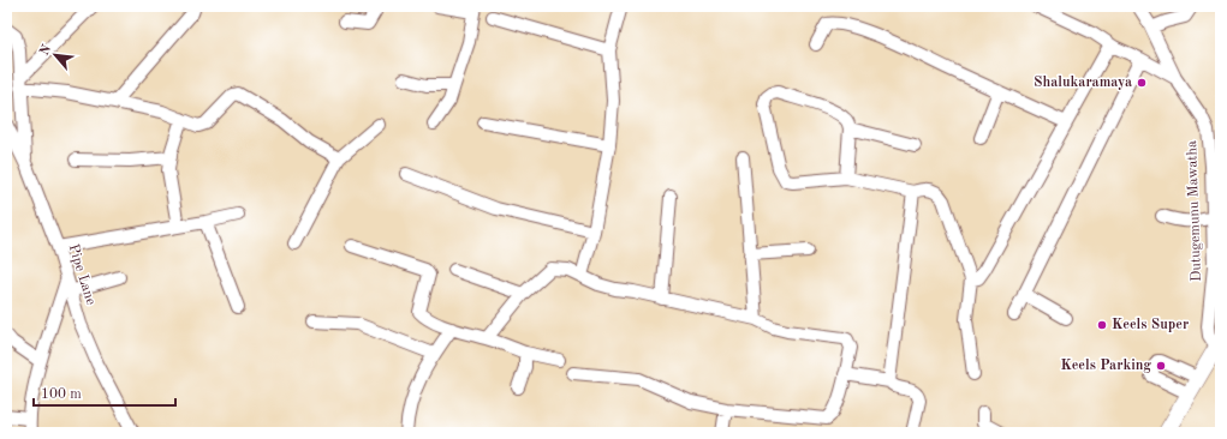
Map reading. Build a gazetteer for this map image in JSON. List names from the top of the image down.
{
  "streets": {
    "street": ["Dutugemunu Mawatha", "Pipe Lane"]
  },
  "places": ["Shalukaramaya", "Keels Super", "Keels Parking"],
  "scale_bar": "100 m",
  "north": "top left"
}
